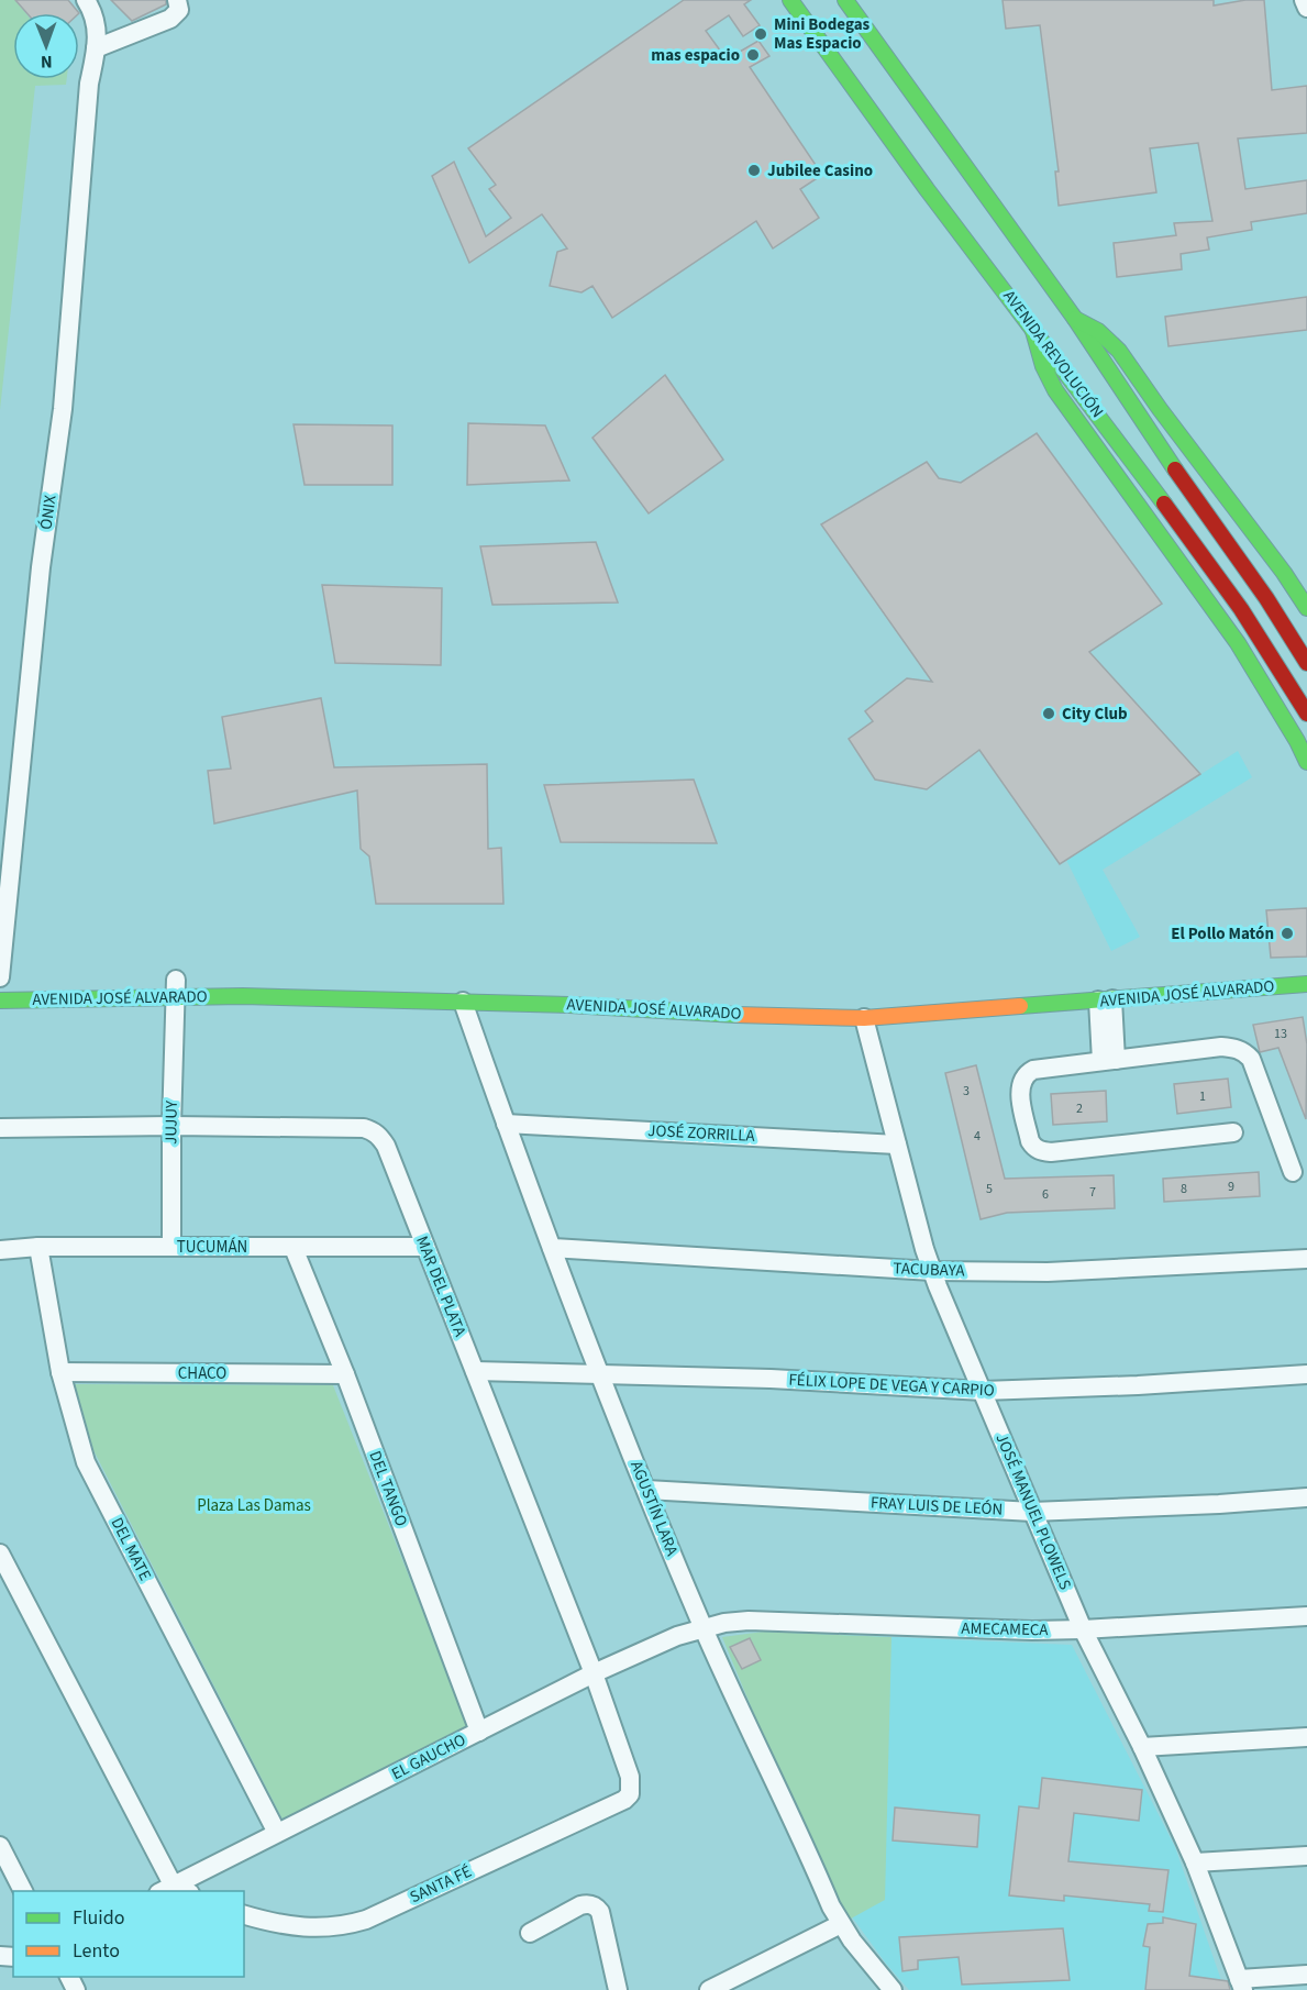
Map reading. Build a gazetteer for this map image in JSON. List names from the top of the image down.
{
  "streets": {
    "street": [
      "AVENIDA REVOLUCIÓN",
      "ÓNIX",
      "AVENIDA JOSÉ ALVARADO",
      "JUJUY",
      "JOSÉ ZORRILLA",
      "TUCUMÁN",
      "TACUBAYA",
      "MAR DEL PLATA",
      "CHACO",
      "FÉLIX LOPE DE VEGA Y CARPIO",
      "DEL TANGO",
      "FRAY LUIS DE LEÓN",
      "AGUSTÍN LARA",
      "JOSÉ MANUEL PLOWELS",
      "DEL MATE",
      "AMECAMECA",
      "EL GAUCHO",
      "SANTA FÉ"
    ]
  },
  "crossings": [
    ["AVENIDA JOSÉ ALVARADO", "JUJUY"],
    ["AVENIDA JOSÉ ALVARADO", "AGUSTÍN LARA"],
    ["AVENIDA JOSÉ ALVARADO", "JOSÉ MANUEL PLOWELS"],
    ["JUJUY", "TUCUMÁN"],
    ["JUJUY", "MAR DEL PLATA"],
    ["JOSÉ ZORRILLA", "AGUSTÍN LARA"],
    ["JOSÉ ZORRILLA", "JOSÉ MANUEL PLOWELS"],
    ["TUCUMÁN", "MAR DEL PLATA"],
    ["TUCUMÁN", "DEL TANGO"],
    ["TUCUMÁN", "DEL MATE"],
    ["TACUBAYA", "AGUSTÍN LARA"],
    ["TACUBAYA", "JOSÉ MANUEL PLOWELS"],
    ["MAR DEL PLATA", "FÉLIX LOPE DE VEGA Y CARPIO"],
    ["MAR DEL PLATA", "EL GAUCHO"],
    ["MAR DEL PLATA", "SANTA FÉ"],
    ["CHACO", "DEL TANGO"],
    ["CHACO", "DEL MATE"],
    ["FÉLIX LOPE DE VEGA Y CARPIO", "AGUSTÍN LARA"],
    ["FÉLIX LOPE DE VEGA Y CARPIO", "JOSÉ MANUEL PLOWELS"],
    ["DEL TANGO", "EL GAUCHO"],
    ["FRAY LUIS DE LEÓN", "AGUSTÍN LARA"],
    ["FRAY LUIS DE LEÓN", "JOSÉ MANUEL PLOWELS"],
    ["AGUSTÍN LARA", "AMECAMECA"],
    ["AGUSTÍN LARA", "EL GAUCHO"],
    ["JOSÉ MANUEL PLOWELS", "AMECAMECA"],
    ["DEL MATE", "EL GAUCHO"],
    ["AMECAMECA", "EL GAUCHO"]
  ],
  "parks": ["Plaza Las Damas"],
  "places": [
    "Mini Bodegas Mas Espacio",
    "mas espacio",
    "Jubilee Casino",
    "City Club",
    "El Pollo Matón"
  ],
  "house_numbers": [
    "13",
    "3",
    "1",
    "2",
    "4",
    "9",
    "5",
    "8",
    "7",
    "6"
  ],
  "legend": ["Fluido", "Lento"],
  "north": "bottom"
}
